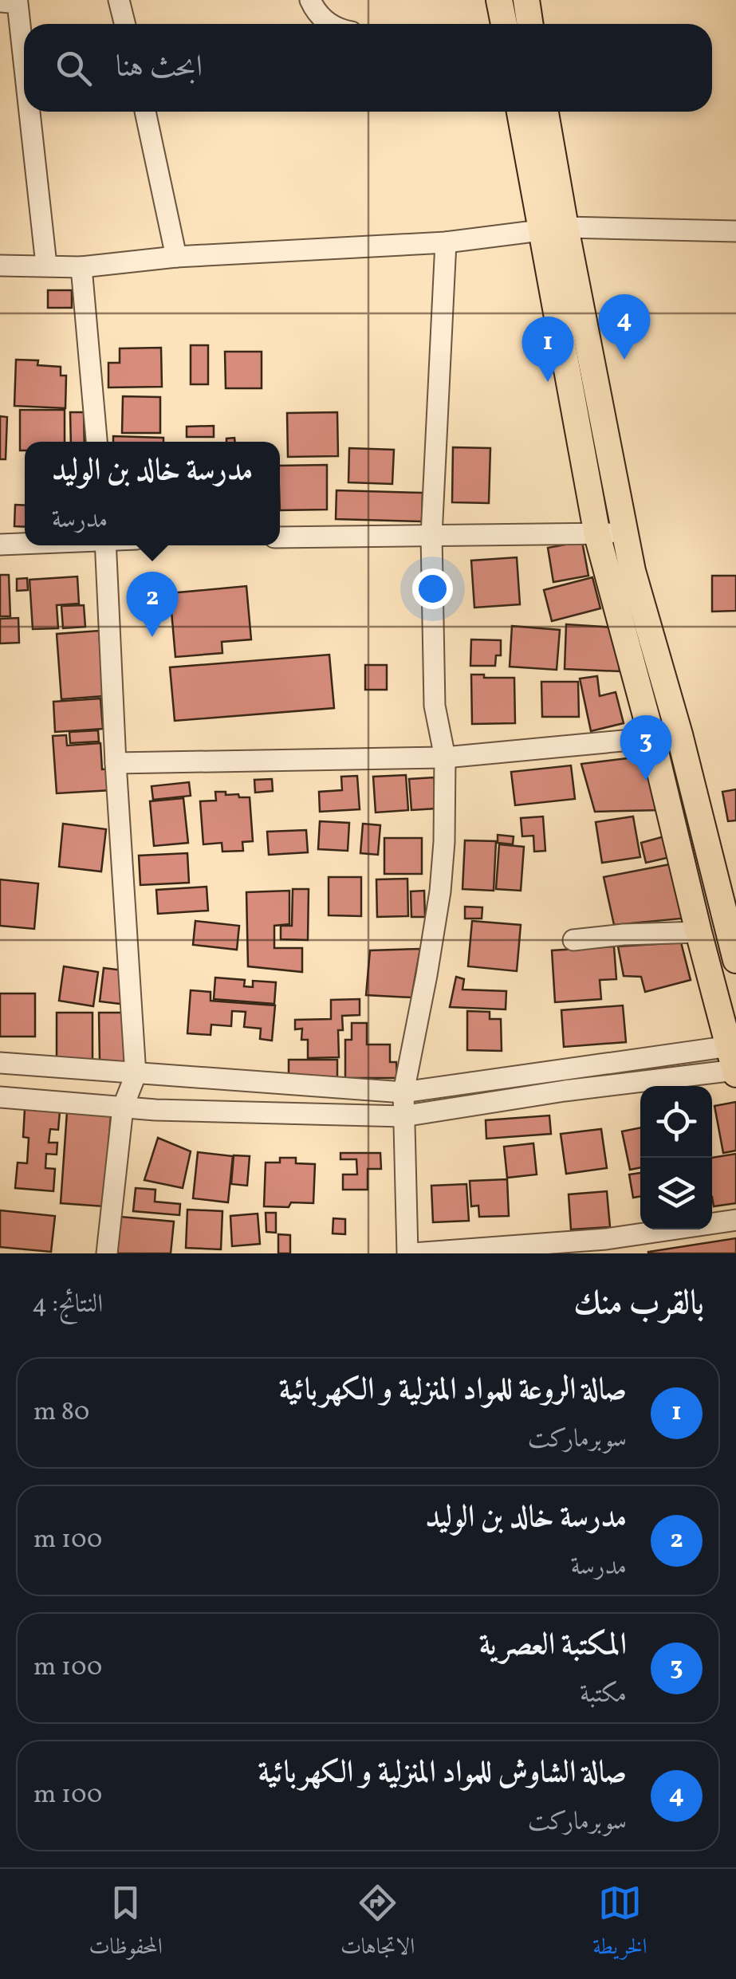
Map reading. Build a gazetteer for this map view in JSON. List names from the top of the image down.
{
  "page": {
    "search": "ابحث هنا",
    "pins": [
      "4",
      "1",
      "2",
      "3"
    ],
    "popup": ["مدرسة خالد بن الوليد", "مدرسة"],
    "heading": ["بالقرب منك", "النتائج: 4"],
    "list": [
      {
        "mark": "1",
        "name": "صالة الروعة للمواد المنزلية و الكهربائية",
        "note": "سوبرماركت",
        "value": "80 m"
      },
      {
        "mark": "2",
        "name": "مدرسة خالد بن الوليد",
        "note": "مدرسة",
        "value": "100 m"
      },
      {
        "mark": "3",
        "name": "المكتبة العصرية",
        "note": "مكتبة",
        "value": "100 m"
      },
      {
        "mark": "4",
        "name": "صالة الشاوش للمواد المنزلية و الكهربائية",
        "note": "سوبرماركت",
        "value": "100 m"
      }
    ],
    "nav": ["الخريطة", "الاتجاهات", "المحفوظات"]
  }
}
